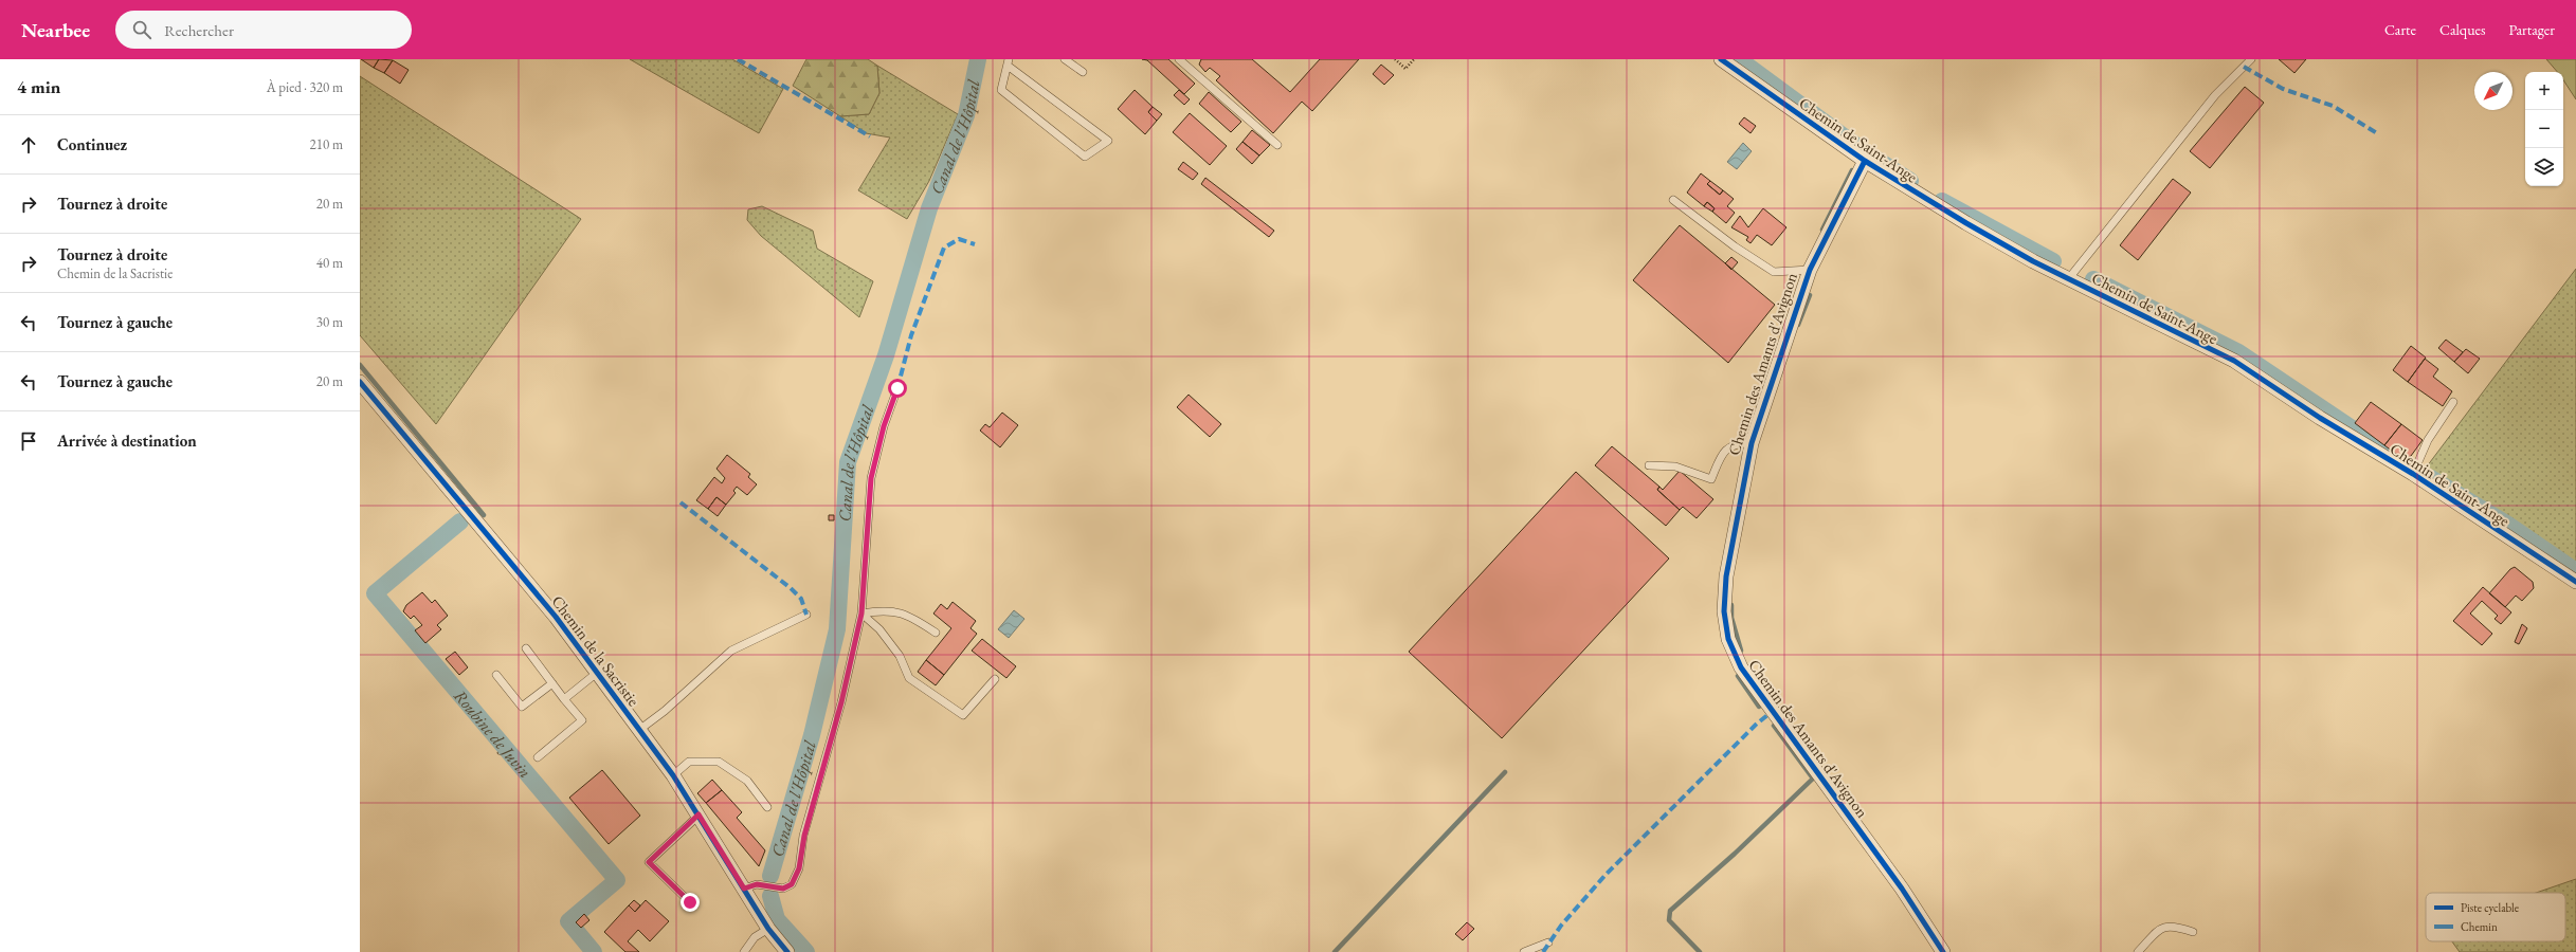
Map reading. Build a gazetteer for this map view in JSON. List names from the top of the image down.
{
  "streets": {
    "street": ["Chemin de Saint-Ange", "Chemin des Amants d'Avignon", "Chemin de la Sacristie"]
  },
  "crossings": [
    ["Chemin de Saint-Ange", "Chemin des Amants d'Avignon"]
  ],
  "water": ["Canal de l'Hôpital", "Roubine de Juvin"],
  "legend": ["Piste cyclable", "Chemin"],
  "north": "bottom left",
  "page": {
    "header": "Nearbee",
    "search": "Rechercher",
    "nav": ["Carte", "Calques", "Partager"],
    "heading": ["4 min", "À pied · 320 m"],
    "map_buttons": ["+", "−"],
    "list": [
      ["Continuez", "210 m"],
      ["Tournez à droite", "20 m"],
      ["Tournez à droite", "Chemin de la Sacristie", "40 m"],
      ["Tournez à gauche", "30 m"],
      ["Tournez à gauche", "20 m"],
      "Arrivée à destination"
    ]
  }
}
